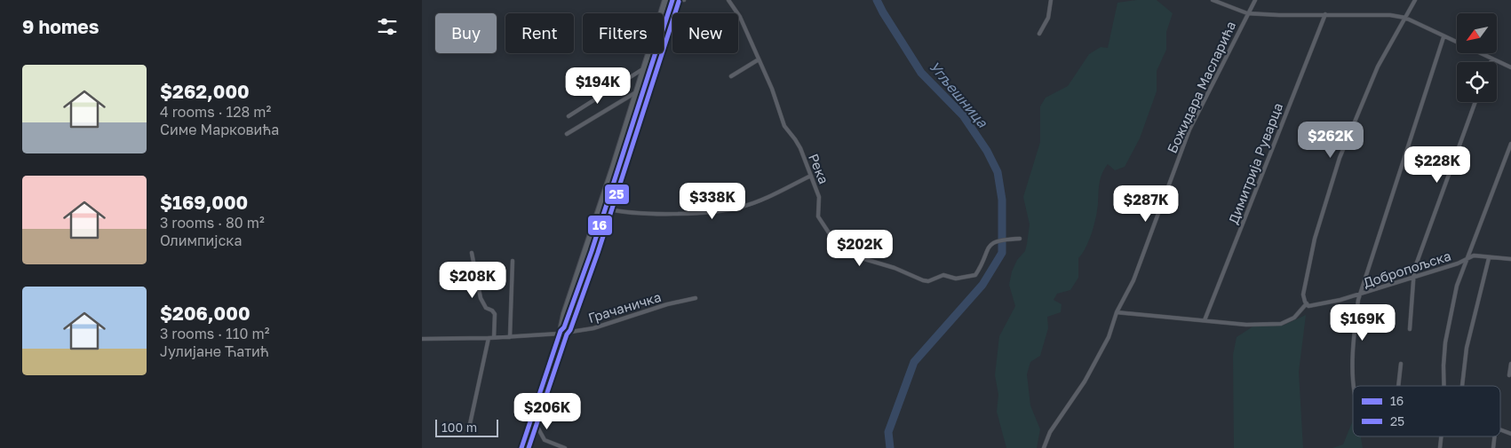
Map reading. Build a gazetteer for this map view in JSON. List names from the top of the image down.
{
  "streets": {
    "street": [
      "Божидара Масларића",
      "Димитрија Руварца",
      "Река",
      "Добропољска",
      "Грачаничка"
    ]
  },
  "water": ["Угљешница"],
  "lines": ["transit line 16", "transit line 25"],
  "legend": ["16", "25"],
  "scale_bar": "100 m",
  "north": "bottom left",
  "page": {
    "heading": "9 homes",
    "chip": [
      "Buy",
      "Rent",
      "Filters",
      "New"
    ],
    "list": [
      {
        "name": "$262,000",
        "note": "4 rooms · 128 m² · Симе Марковића"
      },
      {
        "name": "$169,000",
        "note": "3 rooms · 80 m² · Олимпијска"
      },
      {
        "name": "$206,000",
        "note": "3 rooms · 110 m² · Јулијане Ћатић"
      }
    ],
    "price": [
      "$194K",
      "$262K",
      "$228K",
      "$338K",
      "$287K",
      "$202K",
      "$208K",
      "$169K",
      "$206K"
    ],
    "scale": "100 m"
  }
}
